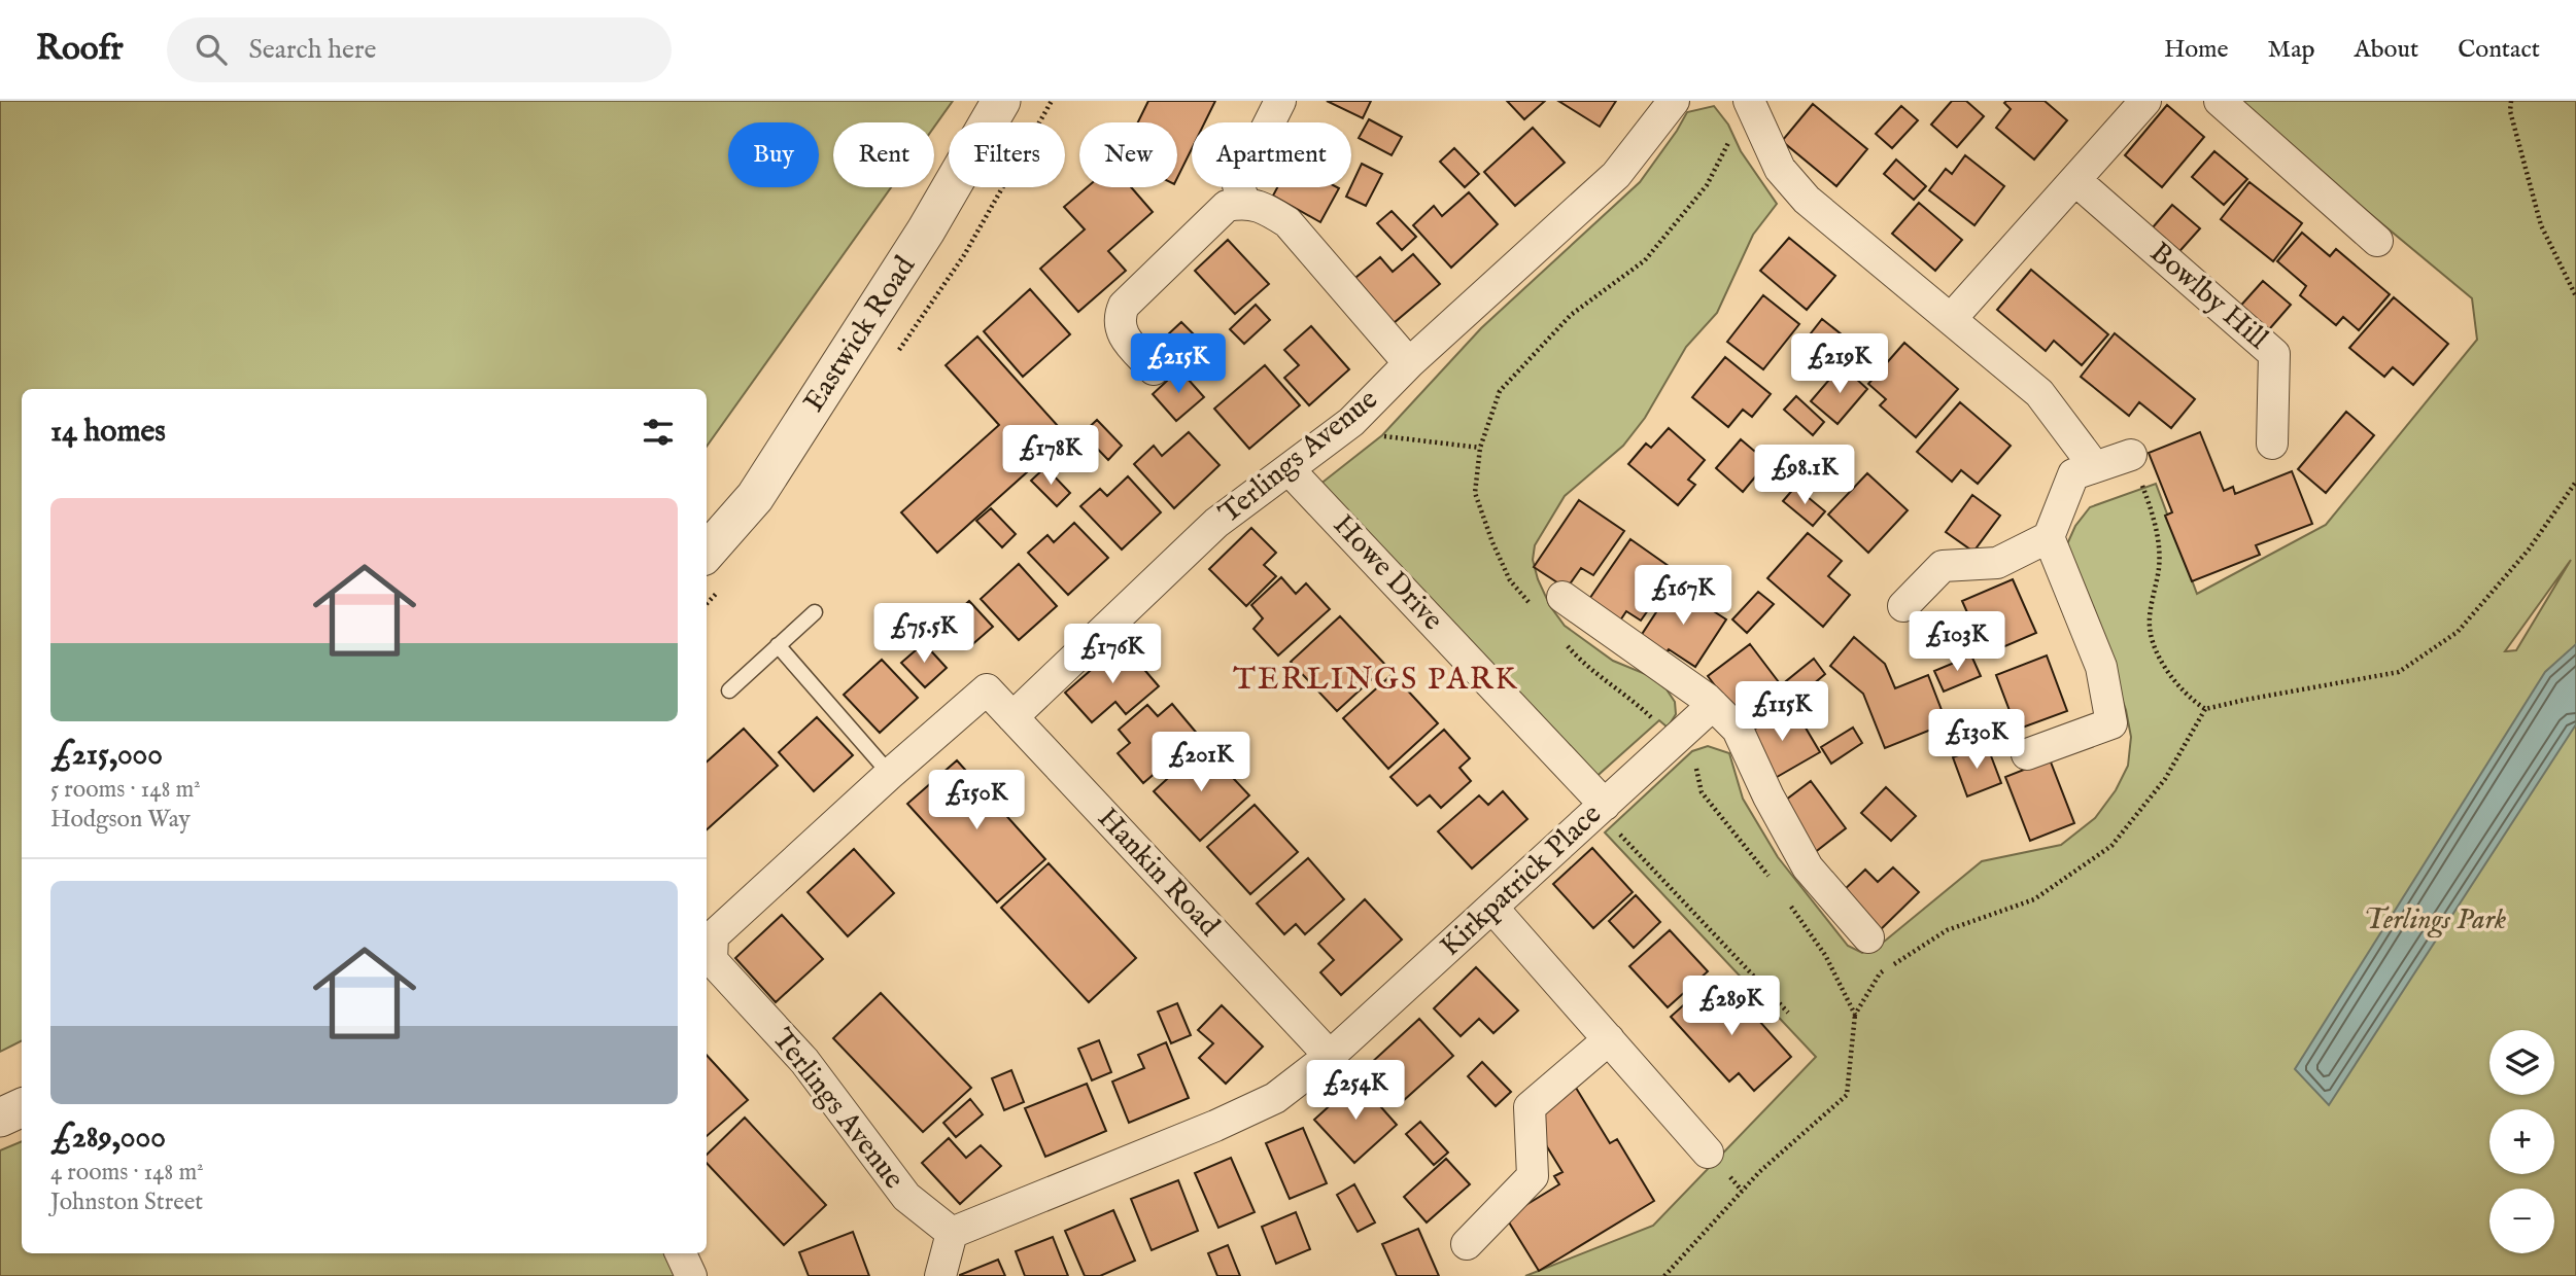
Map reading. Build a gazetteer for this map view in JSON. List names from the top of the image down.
{
  "streets": {
    "street": [
      "Bowlby Hill",
      "Eastwick Road",
      "Terlings Avenue",
      "Howe Drive",
      "Hankin Road",
      "Kirkpatrick Place"
    ]
  },
  "crossings": [
    ["Terlings Avenue", "Howe Drive"],
    ["Terlings Avenue", "Hankin Road"],
    ["Howe Drive", "Kirkpatrick Place"],
    ["Hankin Road", "Kirkpatrick Place"]
  ],
  "districts": ["TERLINGS PARK"],
  "parks": ["Terlings Park"],
  "page": {
    "header": "Roofr",
    "search": "Search here",
    "nav": [
      "Home",
      "Map",
      "About",
      "Contact"
    ],
    "chip": [
      "Buy",
      "Rent",
      "Filters",
      "New",
      "Apartment"
    ],
    "price": [
      "£215K",
      "£219K",
      "£178K",
      "£98.1K",
      "£167K",
      "£75.5K",
      "£103K",
      "£176K",
      "£115K",
      "£130K",
      "£201K",
      "£150K",
      "£289K",
      "£254K"
    ],
    "heading": "14 homes",
    "list": [
      {
        "name": "£215,000",
        "note": "5 rooms · 148 m² · Hodgson Way"
      },
      {
        "name": "£289,000",
        "note": "4 rooms · 148 m² · Johnston Street"
      }
    ],
    "map_buttons": ["+", "−"]
  }
}
